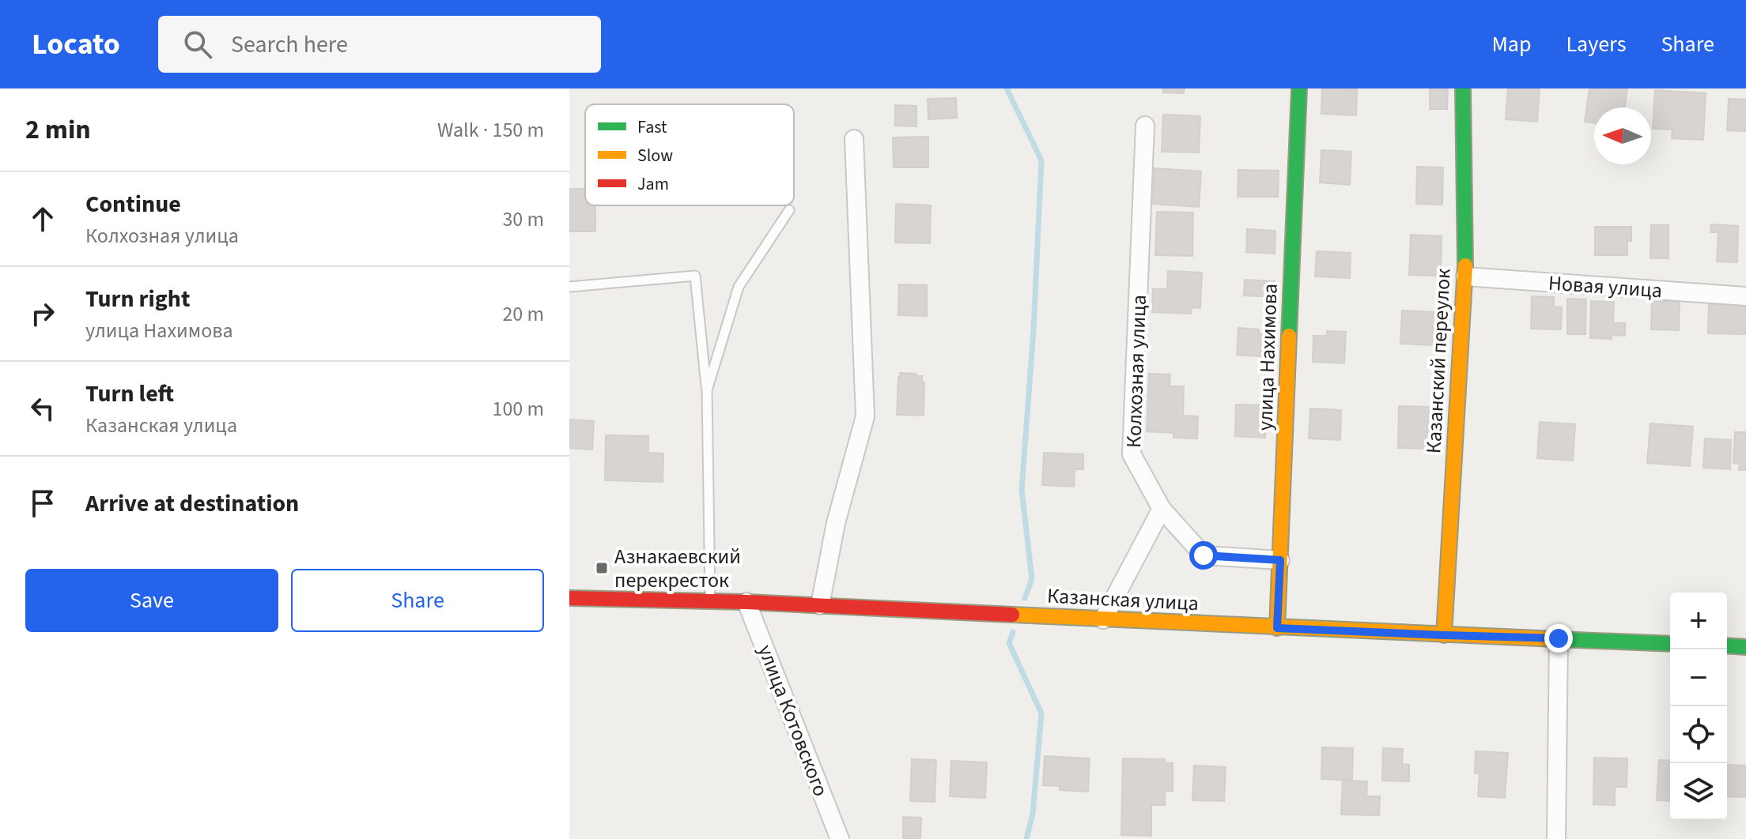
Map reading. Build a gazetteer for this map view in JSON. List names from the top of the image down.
{
  "streets": {
    "street": [
      "Новая улица",
      "улица Нахимова",
      "Казанский переулок",
      "Колхозная улица",
      "Казанская улица",
      "улица Котовского"
    ]
  },
  "crossings": [
    ["Новая улица", "Казанский переулок"],
    ["улица Нахимова", "Колхозная улица"],
    ["улица Нахимова", "Казанская улица"],
    ["Казанский переулок", "Казанская улица"],
    ["Казанская улица", "улица Котовского"]
  ],
  "places": {
    "transit": ["Азнакаевский перекресток"]
  },
  "legend": ["Fast", "Slow", "Jam"],
  "north": "left",
  "page": {
    "header": "Locato",
    "search": "Search here",
    "nav": ["Map", "Layers", "Share"],
    "heading": ["2 min", "Walk · 150 m"],
    "list": [
      ["Continue", "Колхозная улица", "30 m"],
      ["Turn right", "улица Нахимова", "20 m"],
      ["Turn left", "Казанская улица", "100 m"],
      "Arrive at destination"
    ],
    "buttons": ["Save", "Share"],
    "map_buttons": ["+", "−"]
  }
}
